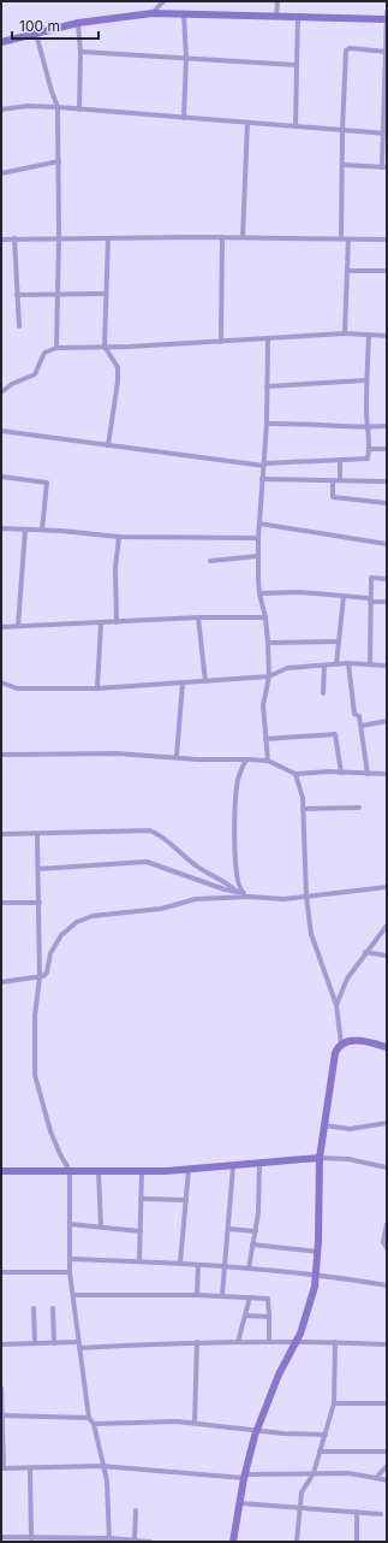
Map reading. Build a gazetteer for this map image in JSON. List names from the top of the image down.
{
  "scale_bar": "100 m"
}
